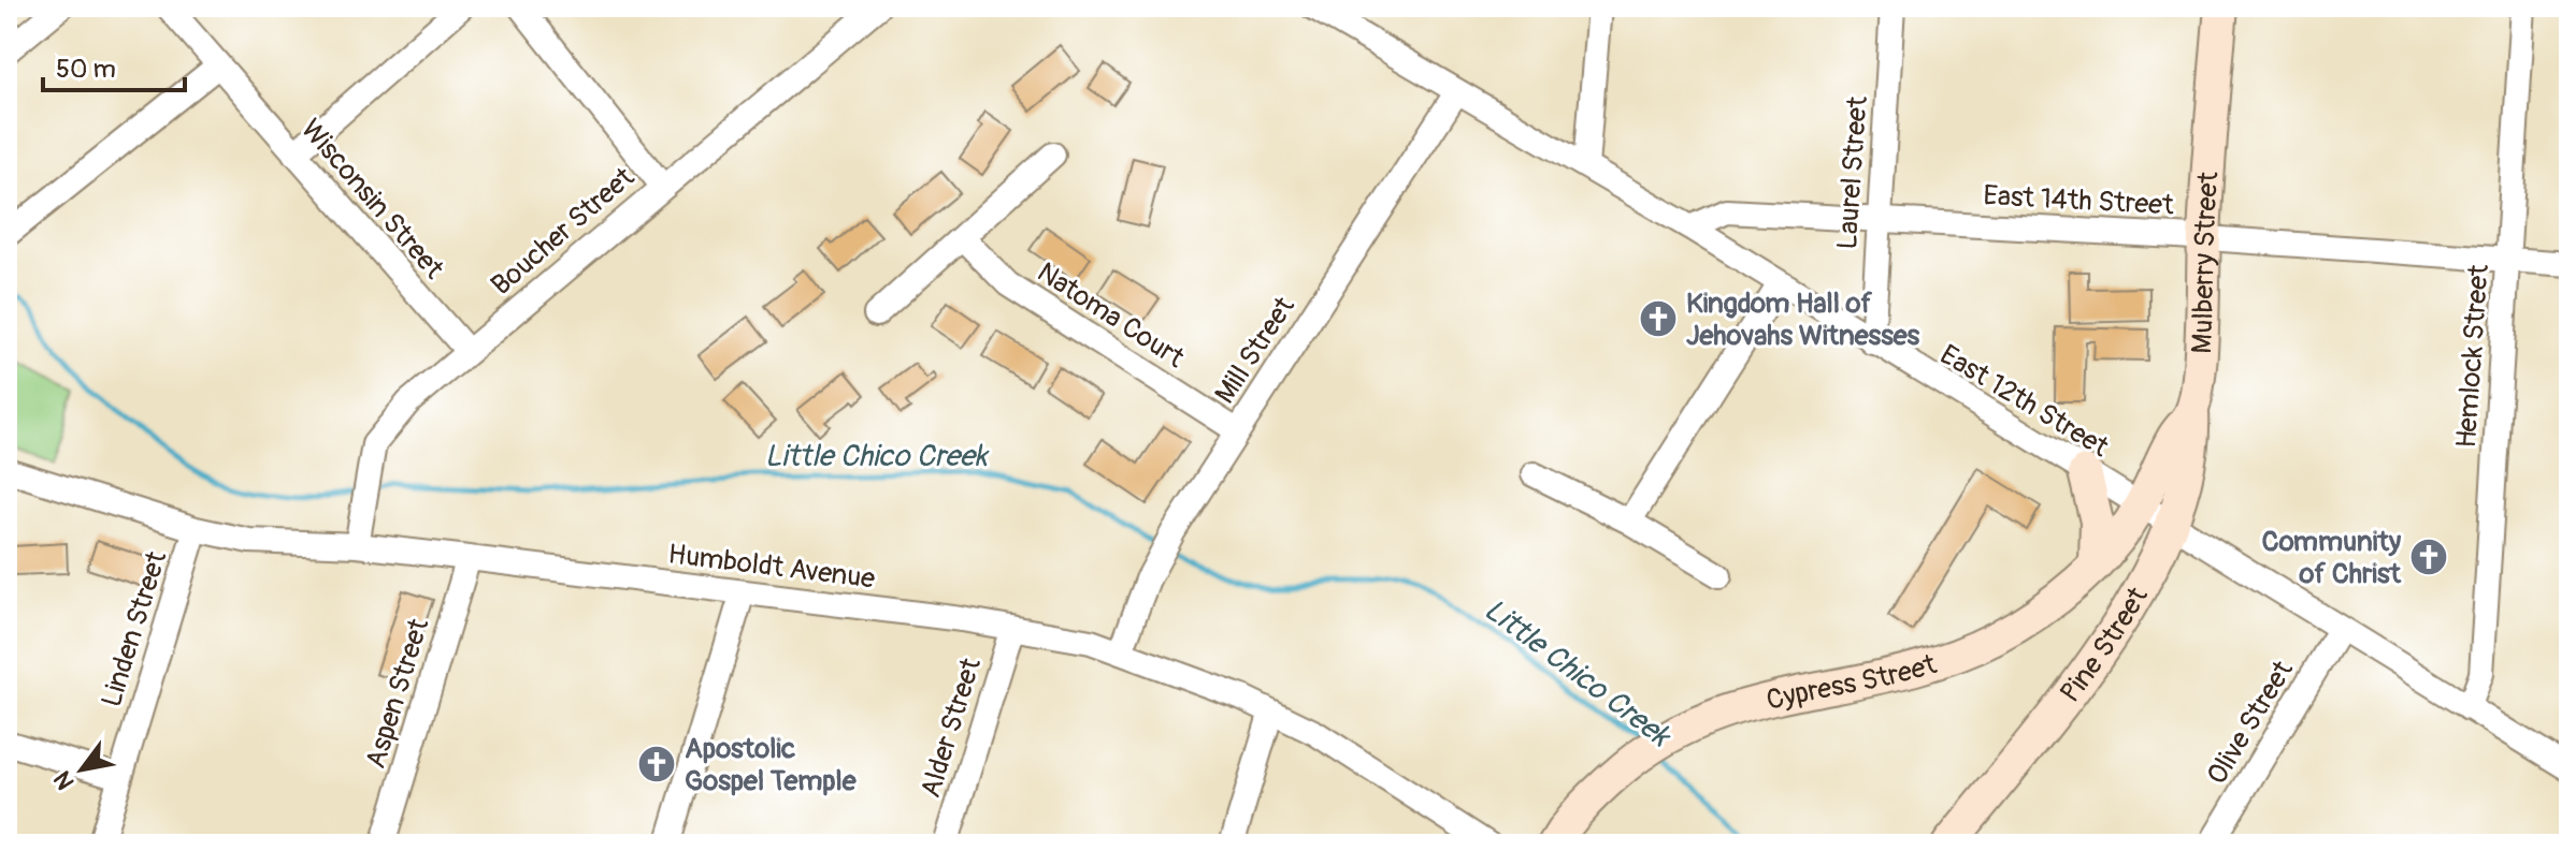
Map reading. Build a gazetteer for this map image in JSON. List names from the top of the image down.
{
  "streets": {
    "street": [
      "Laurel Street",
      "Wisconsin Street",
      "East 14th Street",
      "Boucher Street",
      "Mulberry Street",
      "Natoma Court",
      "Mill Street",
      "Hemlock Street",
      "East 12th Street",
      "Humboldt Avenue",
      "Linden Street",
      "Pine Street",
      "Cypress Street",
      "Aspen Street",
      "Olive Street",
      "Alder Street"
    ]
  },
  "crossings": [
    ["Laurel Street", "East 14th Street"],
    ["Laurel Street", "East 12th Street"],
    ["Wisconsin Street", "Boucher Street"],
    ["East 14th Street", "Mulberry Street"],
    ["East 14th Street", "Hemlock Street"],
    ["East 14th Street", "East 12th Street"],
    ["Boucher Street", "Humboldt Avenue"],
    ["Mulberry Street", "East 12th Street"],
    ["Mulberry Street", "Pine Street"],
    ["Mulberry Street", "Cypress Street"],
    ["Natoma Court", "Mill Street"],
    ["Mill Street", "East 12th Street"],
    ["Mill Street", "Humboldt Avenue"],
    ["Hemlock Street", "East 12th Street"],
    ["East 12th Street", "Pine Street"],
    ["East 12th Street", "Cypress Street"],
    ["East 12th Street", "Olive Street"],
    ["Humboldt Avenue", "Linden Street"],
    ["Humboldt Avenue", "Aspen Street"],
    ["Humboldt Avenue", "Alder Street"]
  ],
  "water": ["Little Chico Creek"],
  "places": {
    "church": ["Kingdom Hall of Jehovahs Witnesses", "Community of Christ", "Apostolic Gospel Temple"]
  },
  "scale_bar": "50 m",
  "north": "bottom left"
}
